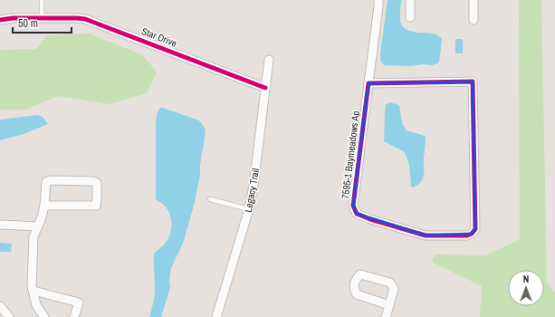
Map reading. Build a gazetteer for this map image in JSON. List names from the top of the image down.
{
  "streets": {
    "street": ["Star Drive", "7595-1 Baymeadows Ap", "Legacy Trail"]
  },
  "crossings": [
    ["Star Drive", "Legacy Trail"]
  ],
  "scale_bar": "50 m",
  "north": "top"
}
